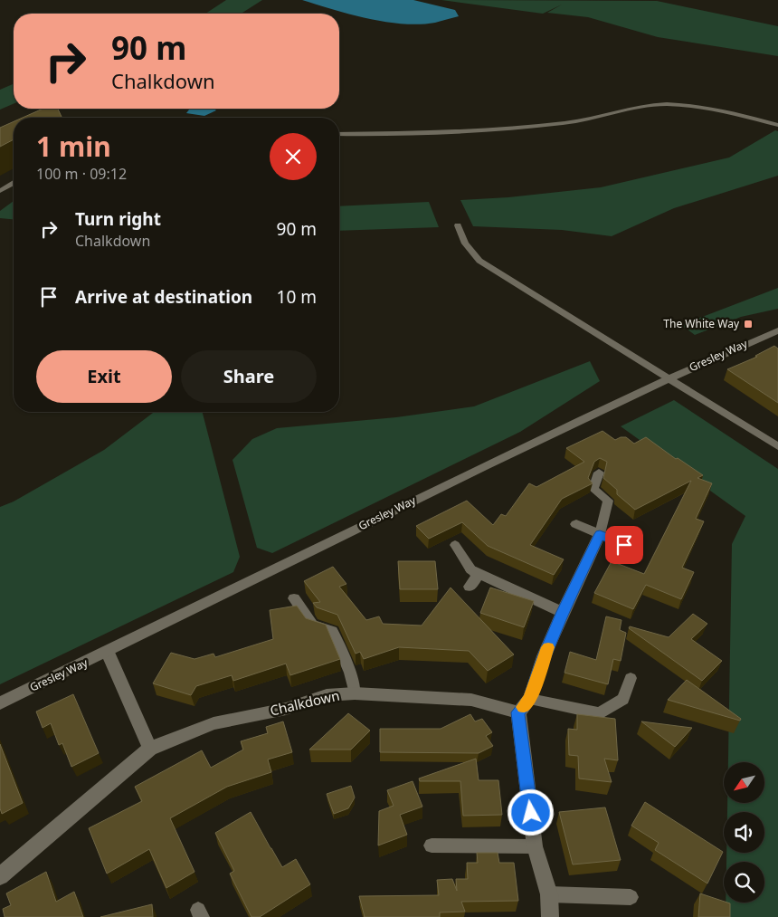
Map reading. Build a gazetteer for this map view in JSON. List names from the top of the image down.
{
  "streets": {
    "street": ["Gresley Way", "Chalkdown"]
  },
  "places": {
    "transit": ["The White Way"]
  },
  "north": "bottom left",
  "page": {
    "turn": ["90 m", "Chalkdown"],
    "heading": ["1 min", "100 m · 09:12"],
    "list": [
      {
        "name": "Turn right",
        "note": "Chalkdown",
        "value": "90 m"
      },
      {
        "name": "Arrive at destination",
        "value": "10 m"
      }
    ],
    "buttons": ["Exit", "Share"]
  }
}
